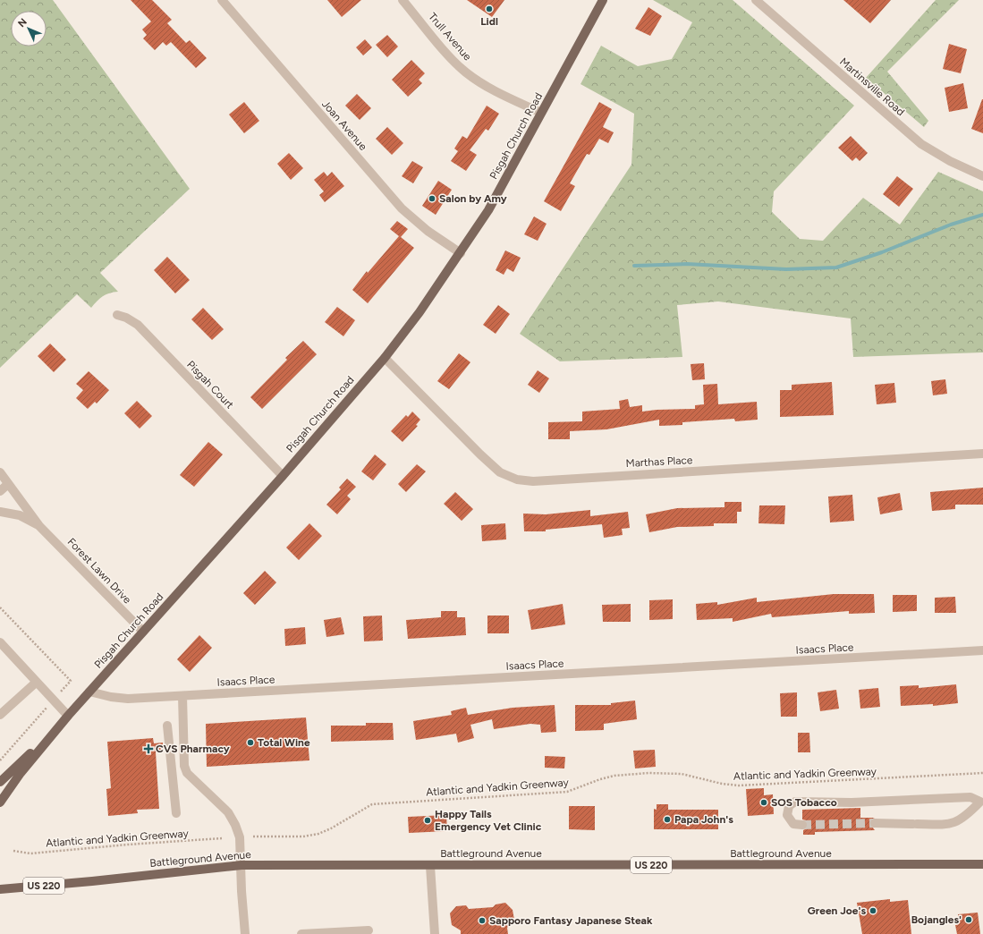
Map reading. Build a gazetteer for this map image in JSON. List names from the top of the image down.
{
  "streets": {
    "main road": ["Pisgah Church Road", "Battleground Avenue", "US 220"],
    "street": [
      "Trull Avenue",
      "Martinsville Road",
      "Joan Avenue",
      "Pisgah Court",
      "Marthas Place",
      "Forest Lawn Drive",
      "Isaacs Place"
    ],
    "path": ["Atlantic and Yadkin Greenway"]
  },
  "crossings": [
    ["Trull Avenue", "Pisgah Church Road"],
    ["Joan Avenue", "Pisgah Church Road"],
    ["Pisgah Church Road", "Pisgah Court"],
    ["Pisgah Church Road", "Marthas Place"],
    ["Pisgah Church Road", "Forest Lawn Drive"],
    ["Pisgah Church Road", "Isaacs Place"]
  ],
  "places": {
    "other": [
      "Lidl",
      "Salon by Amy",
      "Total Wine",
      "SOS Tobacco",
      "Papa John's",
      "Happy Tails Emergency Vet Clinic",
      "Green Joe's",
      "Bojangles'",
      "Sapporo Fantasy Japanese Steak"
    ],
    "health": ["CVS Pharmacy"]
  },
  "north": "top left"
}
